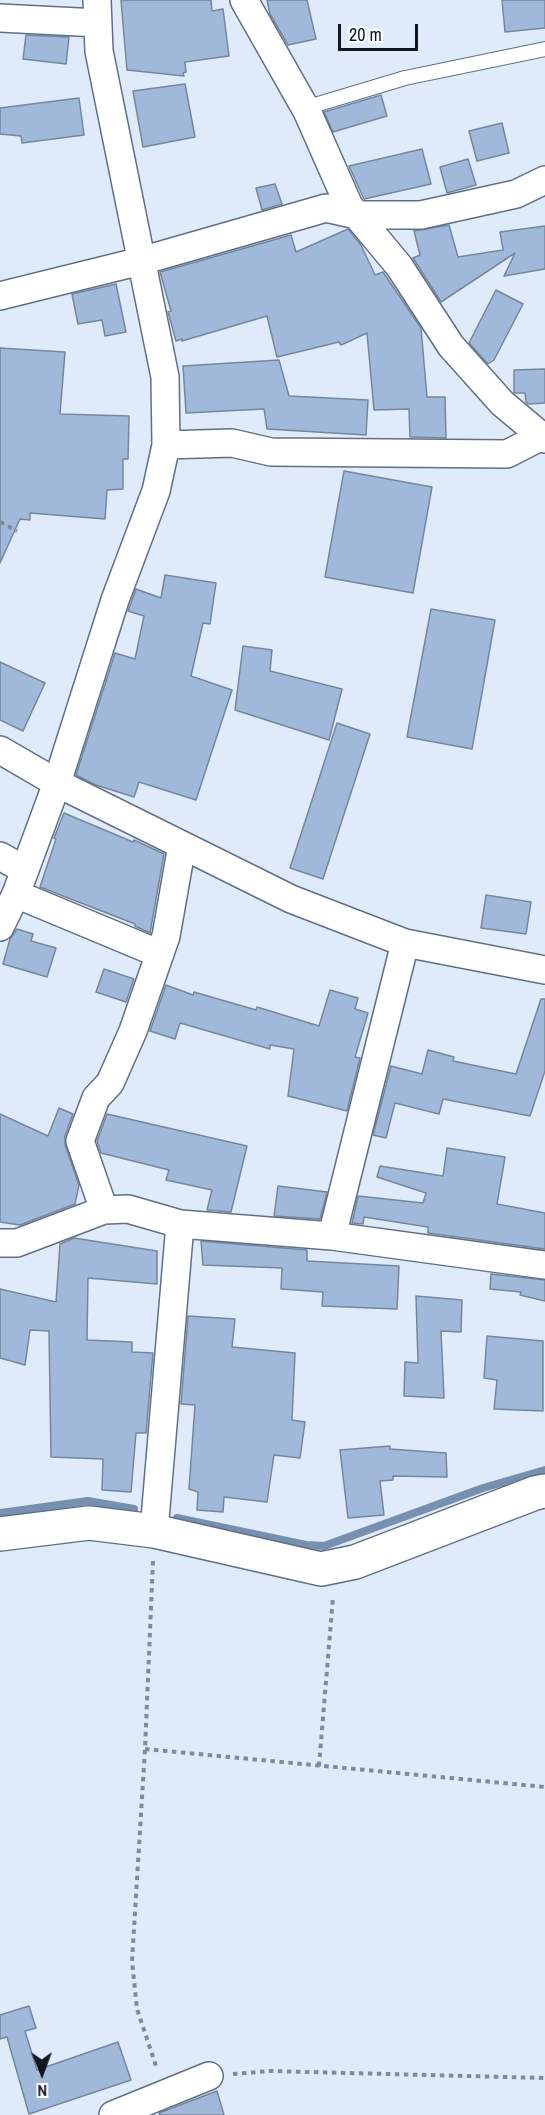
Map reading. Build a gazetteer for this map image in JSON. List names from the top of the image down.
{
  "scale_bar": "20 m",
  "north": "bottom"
}
